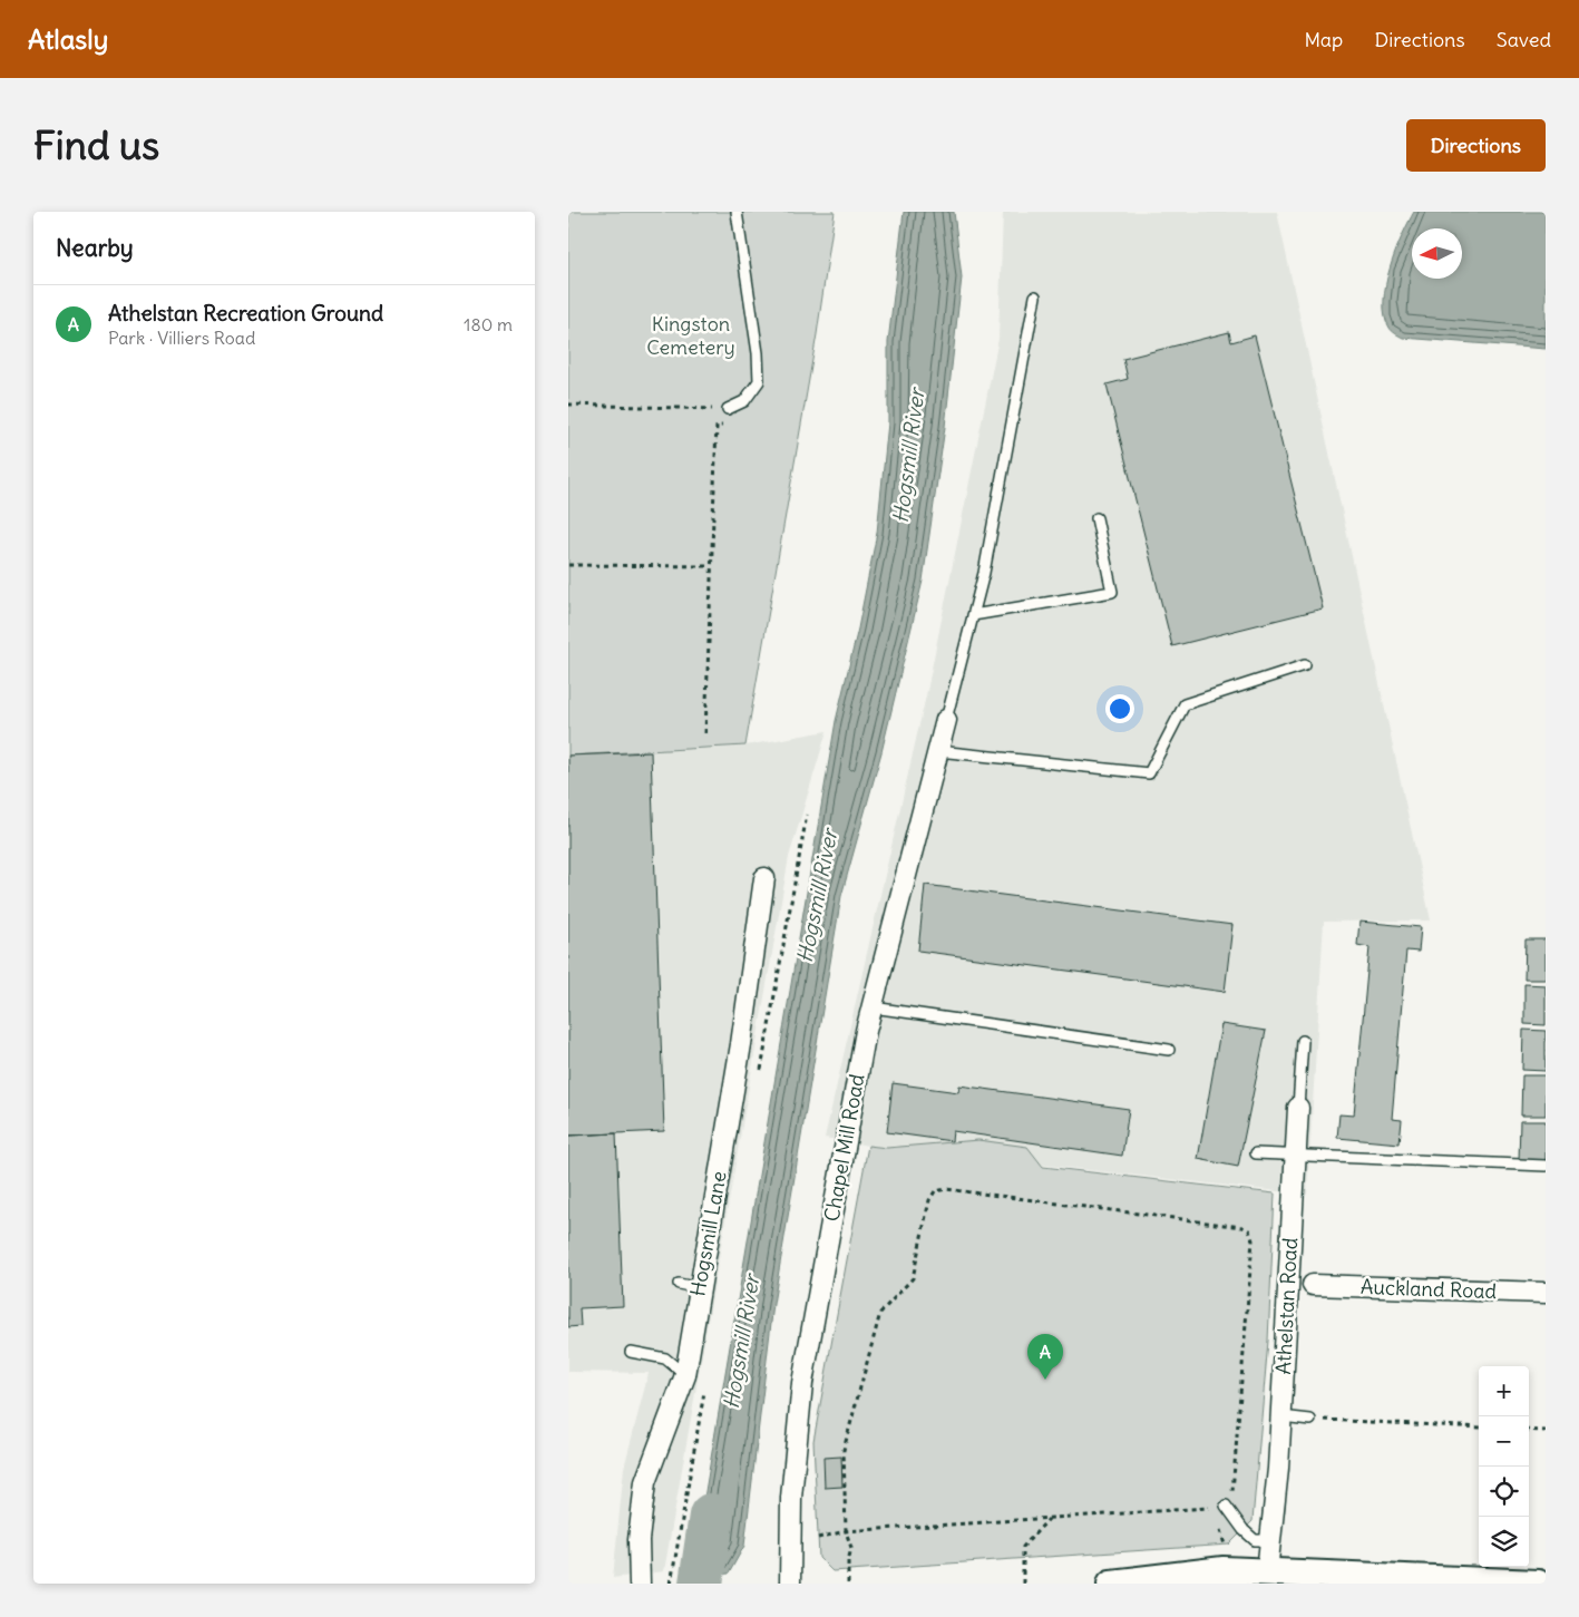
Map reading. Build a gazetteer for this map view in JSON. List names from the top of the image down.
{
  "streets": {
    "street": [
      "Chapel Mill Road",
      "Hogsmill Lane",
      "Auckland Road",
      "Athelstan Road"
    ]
  },
  "water": ["Hogsmill River"],
  "parks": ["Kingston Cemetery"],
  "north": "left",
  "page": {
    "header": "Atlasly",
    "nav": ["Map", "Directions", "Saved"],
    "buttons": "Directions",
    "title": "Find us",
    "heading": "Nearby",
    "list": [
      {
        "mark": "A",
        "name": "Athelstan Recreation Ground",
        "note": "Park · Villiers Road",
        "value": "180 m"
      }
    ],
    "pins": "A",
    "map_buttons": ["+", "−"]
  }
}
